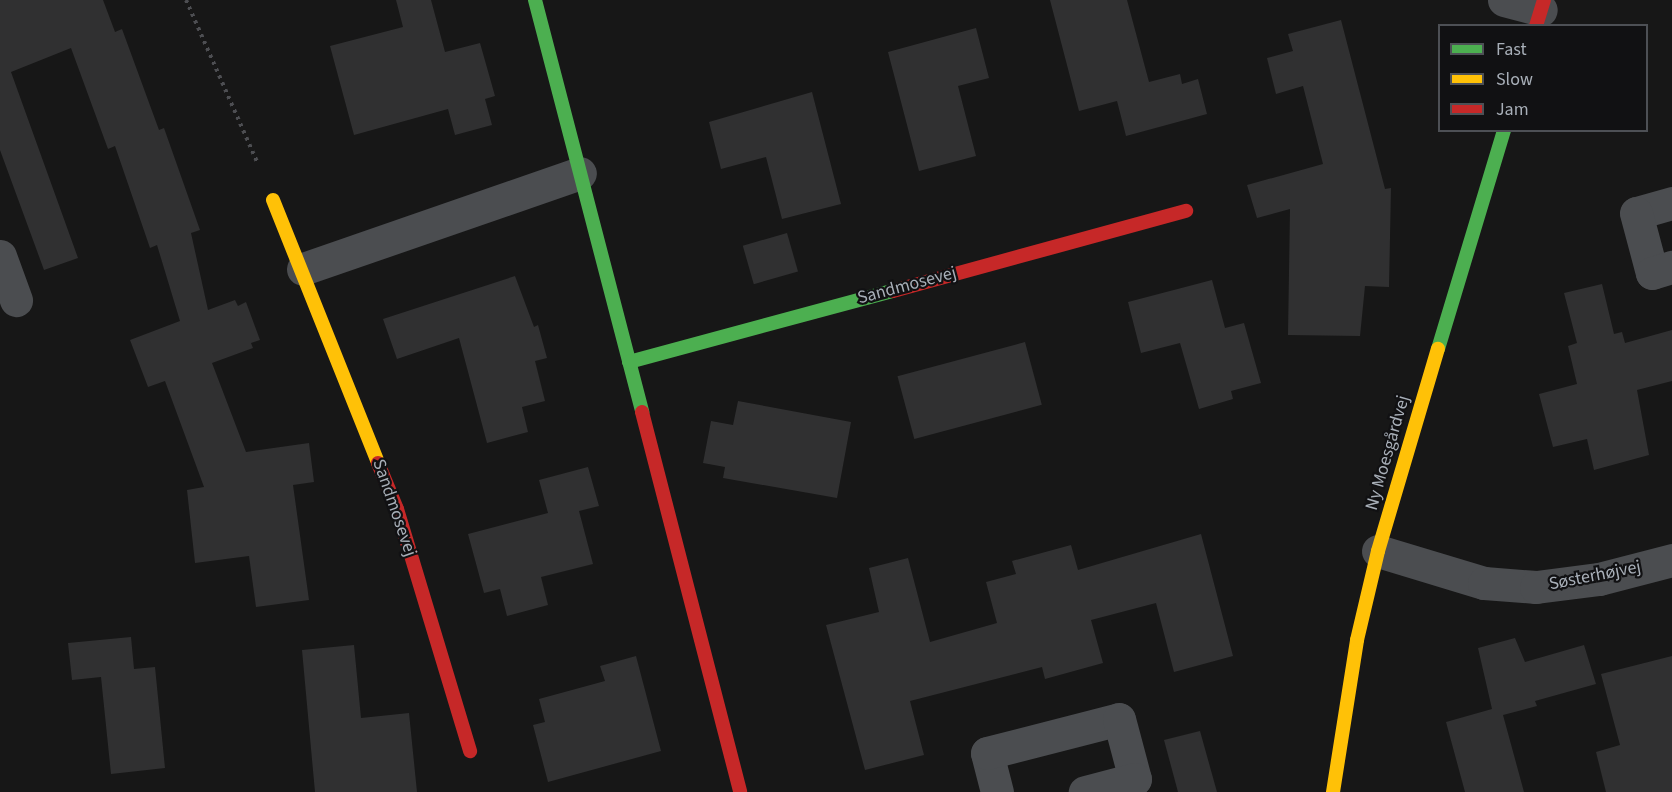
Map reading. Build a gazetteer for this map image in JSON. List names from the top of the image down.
{
  "streets": {
    "street": ["Sandmosevej", "Ny Moesgårdvej", "Søsterhøjvej"]
  },
  "crossings": [
    ["Ny Moesgårdvej", "Søsterhøjvej"]
  ],
  "legend": ["Fast", "Slow", "Jam"]
}
